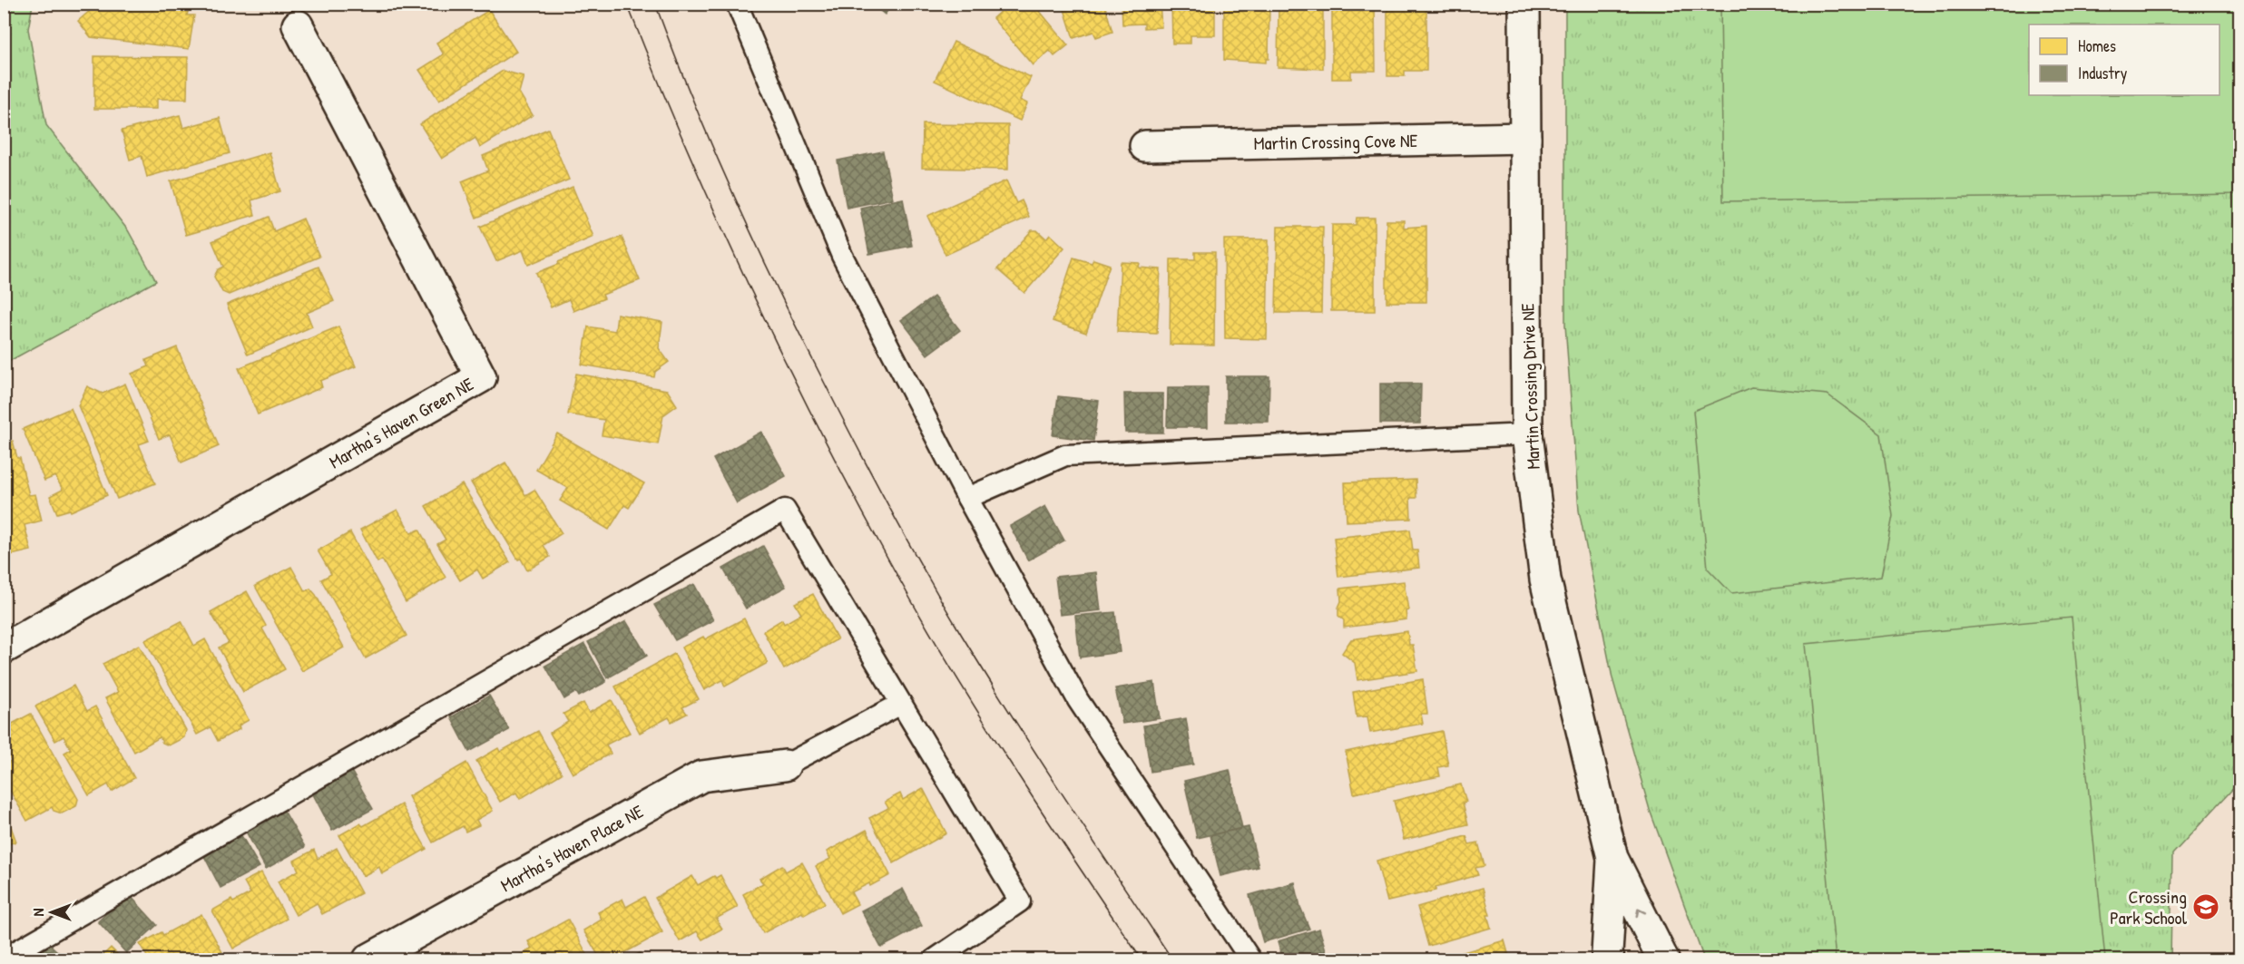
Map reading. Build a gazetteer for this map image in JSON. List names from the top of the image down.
{
  "streets": {
    "street": [
      "Martin Crossing Cove NE",
      "Martin Crossing Drive NE",
      "Martha's Haven Green NE",
      "Martha's Haven Place NE"
    ]
  },
  "crossings": [
    ["Martin Crossing Cove NE", "Martin Crossing Drive NE"]
  ],
  "places": {
    "school or university": ["Crossing Park School"]
  },
  "legend": ["Homes", "Industry"],
  "north": "left"
}
